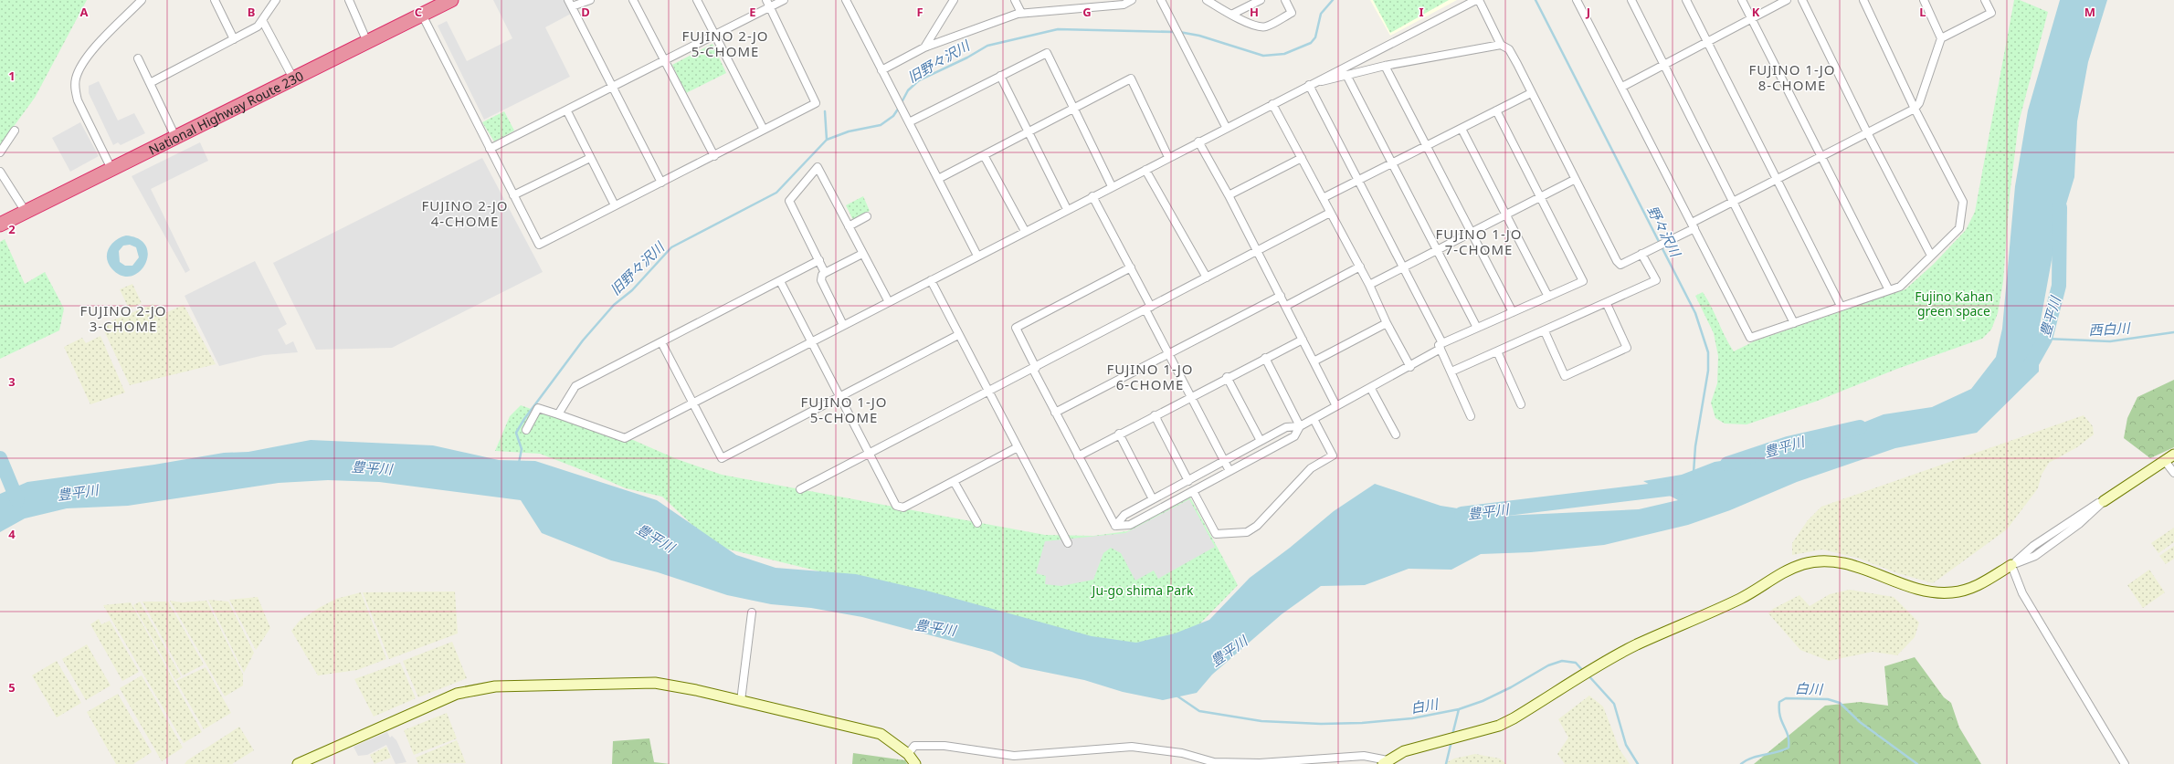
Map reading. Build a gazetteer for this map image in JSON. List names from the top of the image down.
{
  "streets": {
    "highway": ["National Highway Route 230"]
  },
  "districts": [
    "FUJINO 2-JO 5-CHOME",
    "FUJINO 1-JO 8-CHOME",
    "FUJINO 2-JO 4-CHOME",
    "FUJINO 1-JO 7-CHOME",
    "FUJINO 2-JO 3-CHOME",
    "FUJINO 1-JO 6-CHOME",
    "FUJINO 1-JO 5-CHOME"
  ],
  "water": [
    "旧野々沢川",
    "野々沢川",
    "豊平川",
    "西白川",
    "白川"
  ],
  "parks": ["Fujino Kahan green space", "Ju-go shima Park"],
  "grid": {
    "columns": [
      "A",
      "B",
      "C",
      "D",
      "E",
      "F",
      "G",
      "H",
      "I",
      "J",
      "K",
      "L",
      "M"
    ],
    "rows": [
      "1",
      "2",
      "3",
      "4",
      "5"
    ]
  }
}
